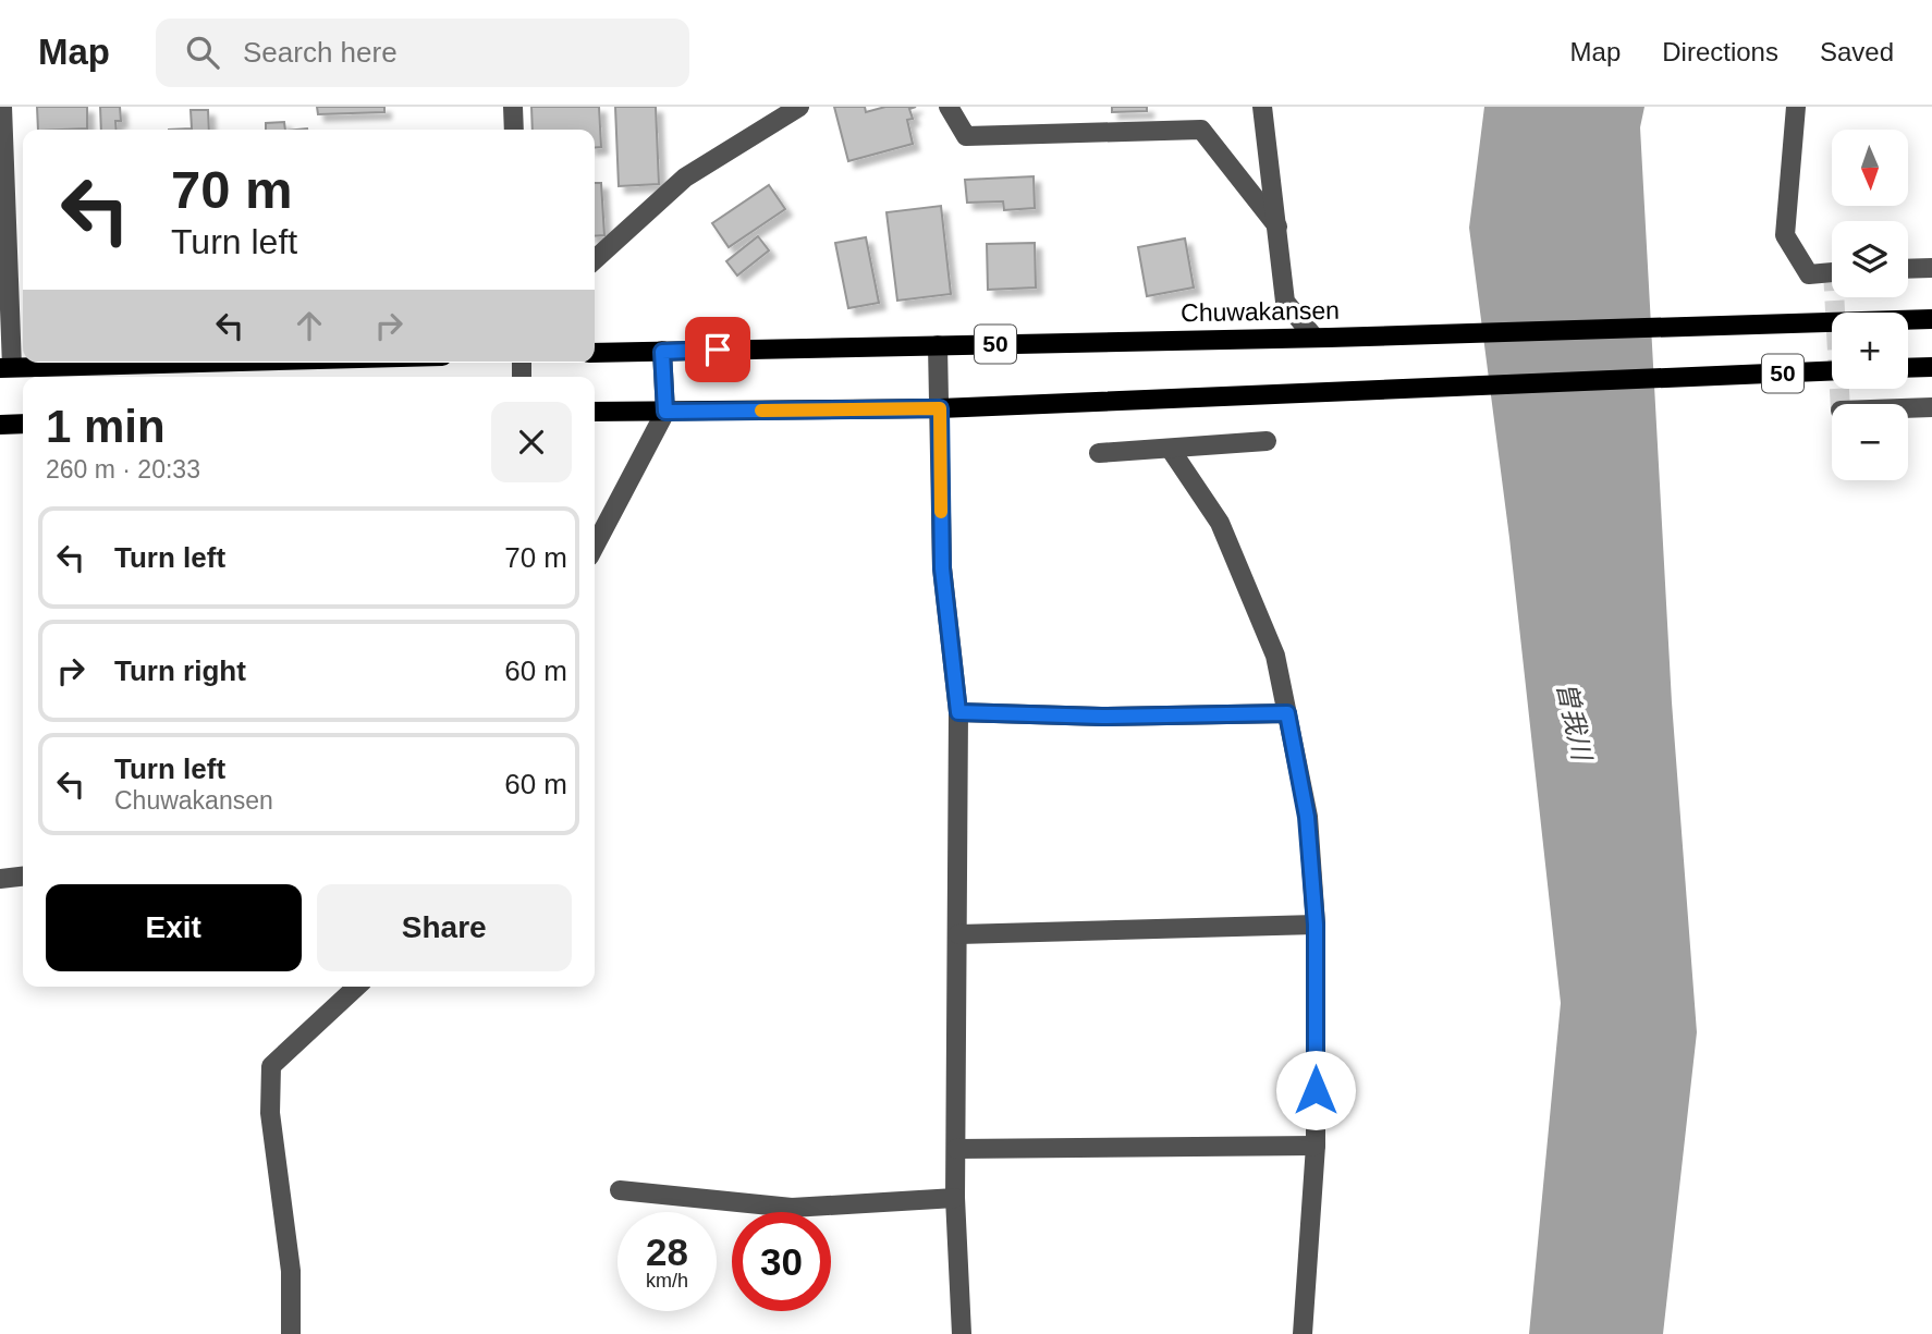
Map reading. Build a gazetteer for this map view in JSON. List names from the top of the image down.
{
  "streets": {
    "main road": ["Chuwakansen", "50"]
  },
  "water": ["曽我川"],
  "north": "bottom",
  "page": {
    "header": "Map",
    "search": "Search here",
    "nav": ["Map", "Directions", "Saved"],
    "map_buttons": ["+", "−"],
    "turn": ["70 m", "Turn left"],
    "heading": ["1 min", "260 m · 20:33"],
    "list": [
      {
        "name": "Turn left",
        "value": "70 m"
      },
      {
        "name": "Turn right",
        "value": "60 m"
      },
      {
        "name": "Turn left",
        "note": "Chuwakansen",
        "value": "60 m"
      }
    ],
    "buttons": ["Exit", "Share"],
    "speed": "28 km/h",
    "limit": "30"
  }
}
